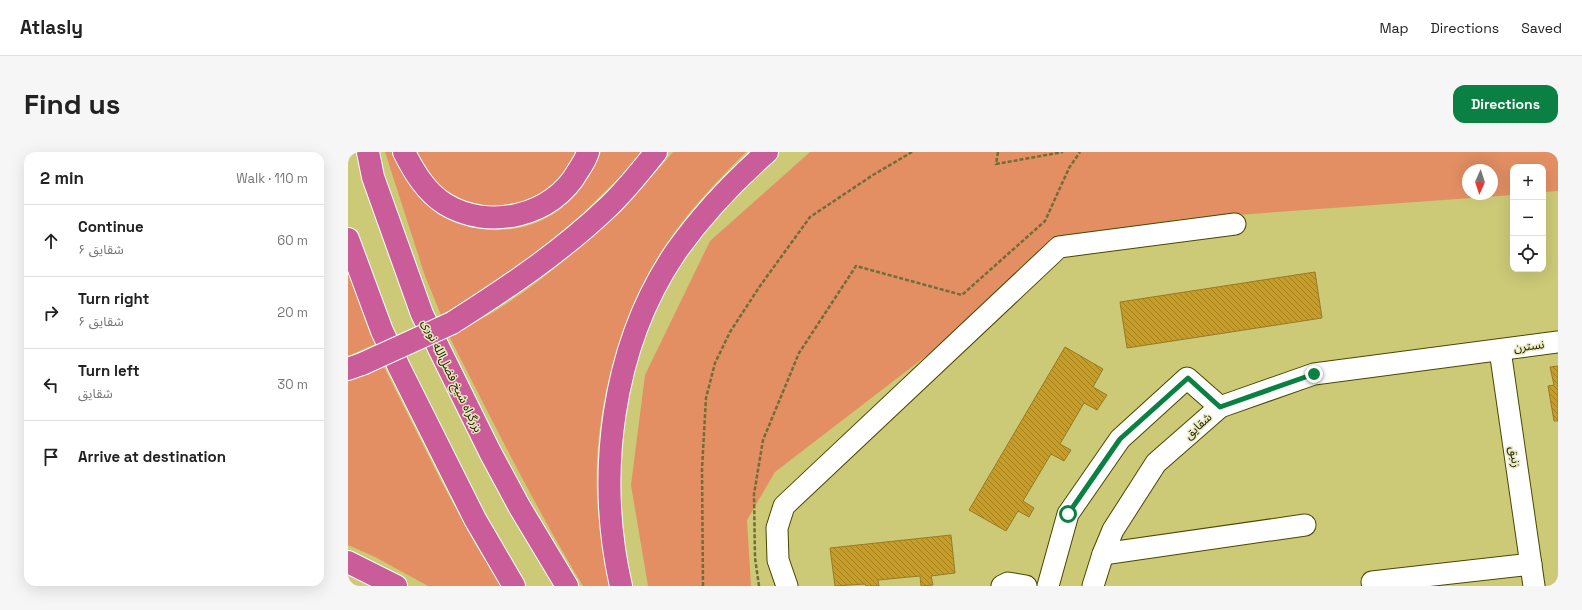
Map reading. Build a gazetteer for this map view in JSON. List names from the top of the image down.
{
  "streets": {
    "highway": ["بزرگراه شیخ فضل‌الله نوری"],
    "street": ["نسترن", "شقایق", "زنبق"]
  },
  "crossings": [
    ["نسترن", "شقایق"],
    ["نسترن", "زنبق"],
    ["شقایق", "زنبق"]
  ],
  "north": "bottom",
  "page": {
    "header": "Atlasly",
    "nav": ["Map", "Directions", "Saved"],
    "buttons": "Directions",
    "title": "Find us",
    "heading": ["2 min", "Walk · 110 m"],
    "map_buttons": ["+", "−"],
    "list": [
      ["Continue", "شقایق ۶", "60 m"],
      ["Turn right", "شقایق ۶", "20 m"],
      ["Turn left", "شقایق", "30 m"],
      "Arrive at destination"
    ]
  }
}
